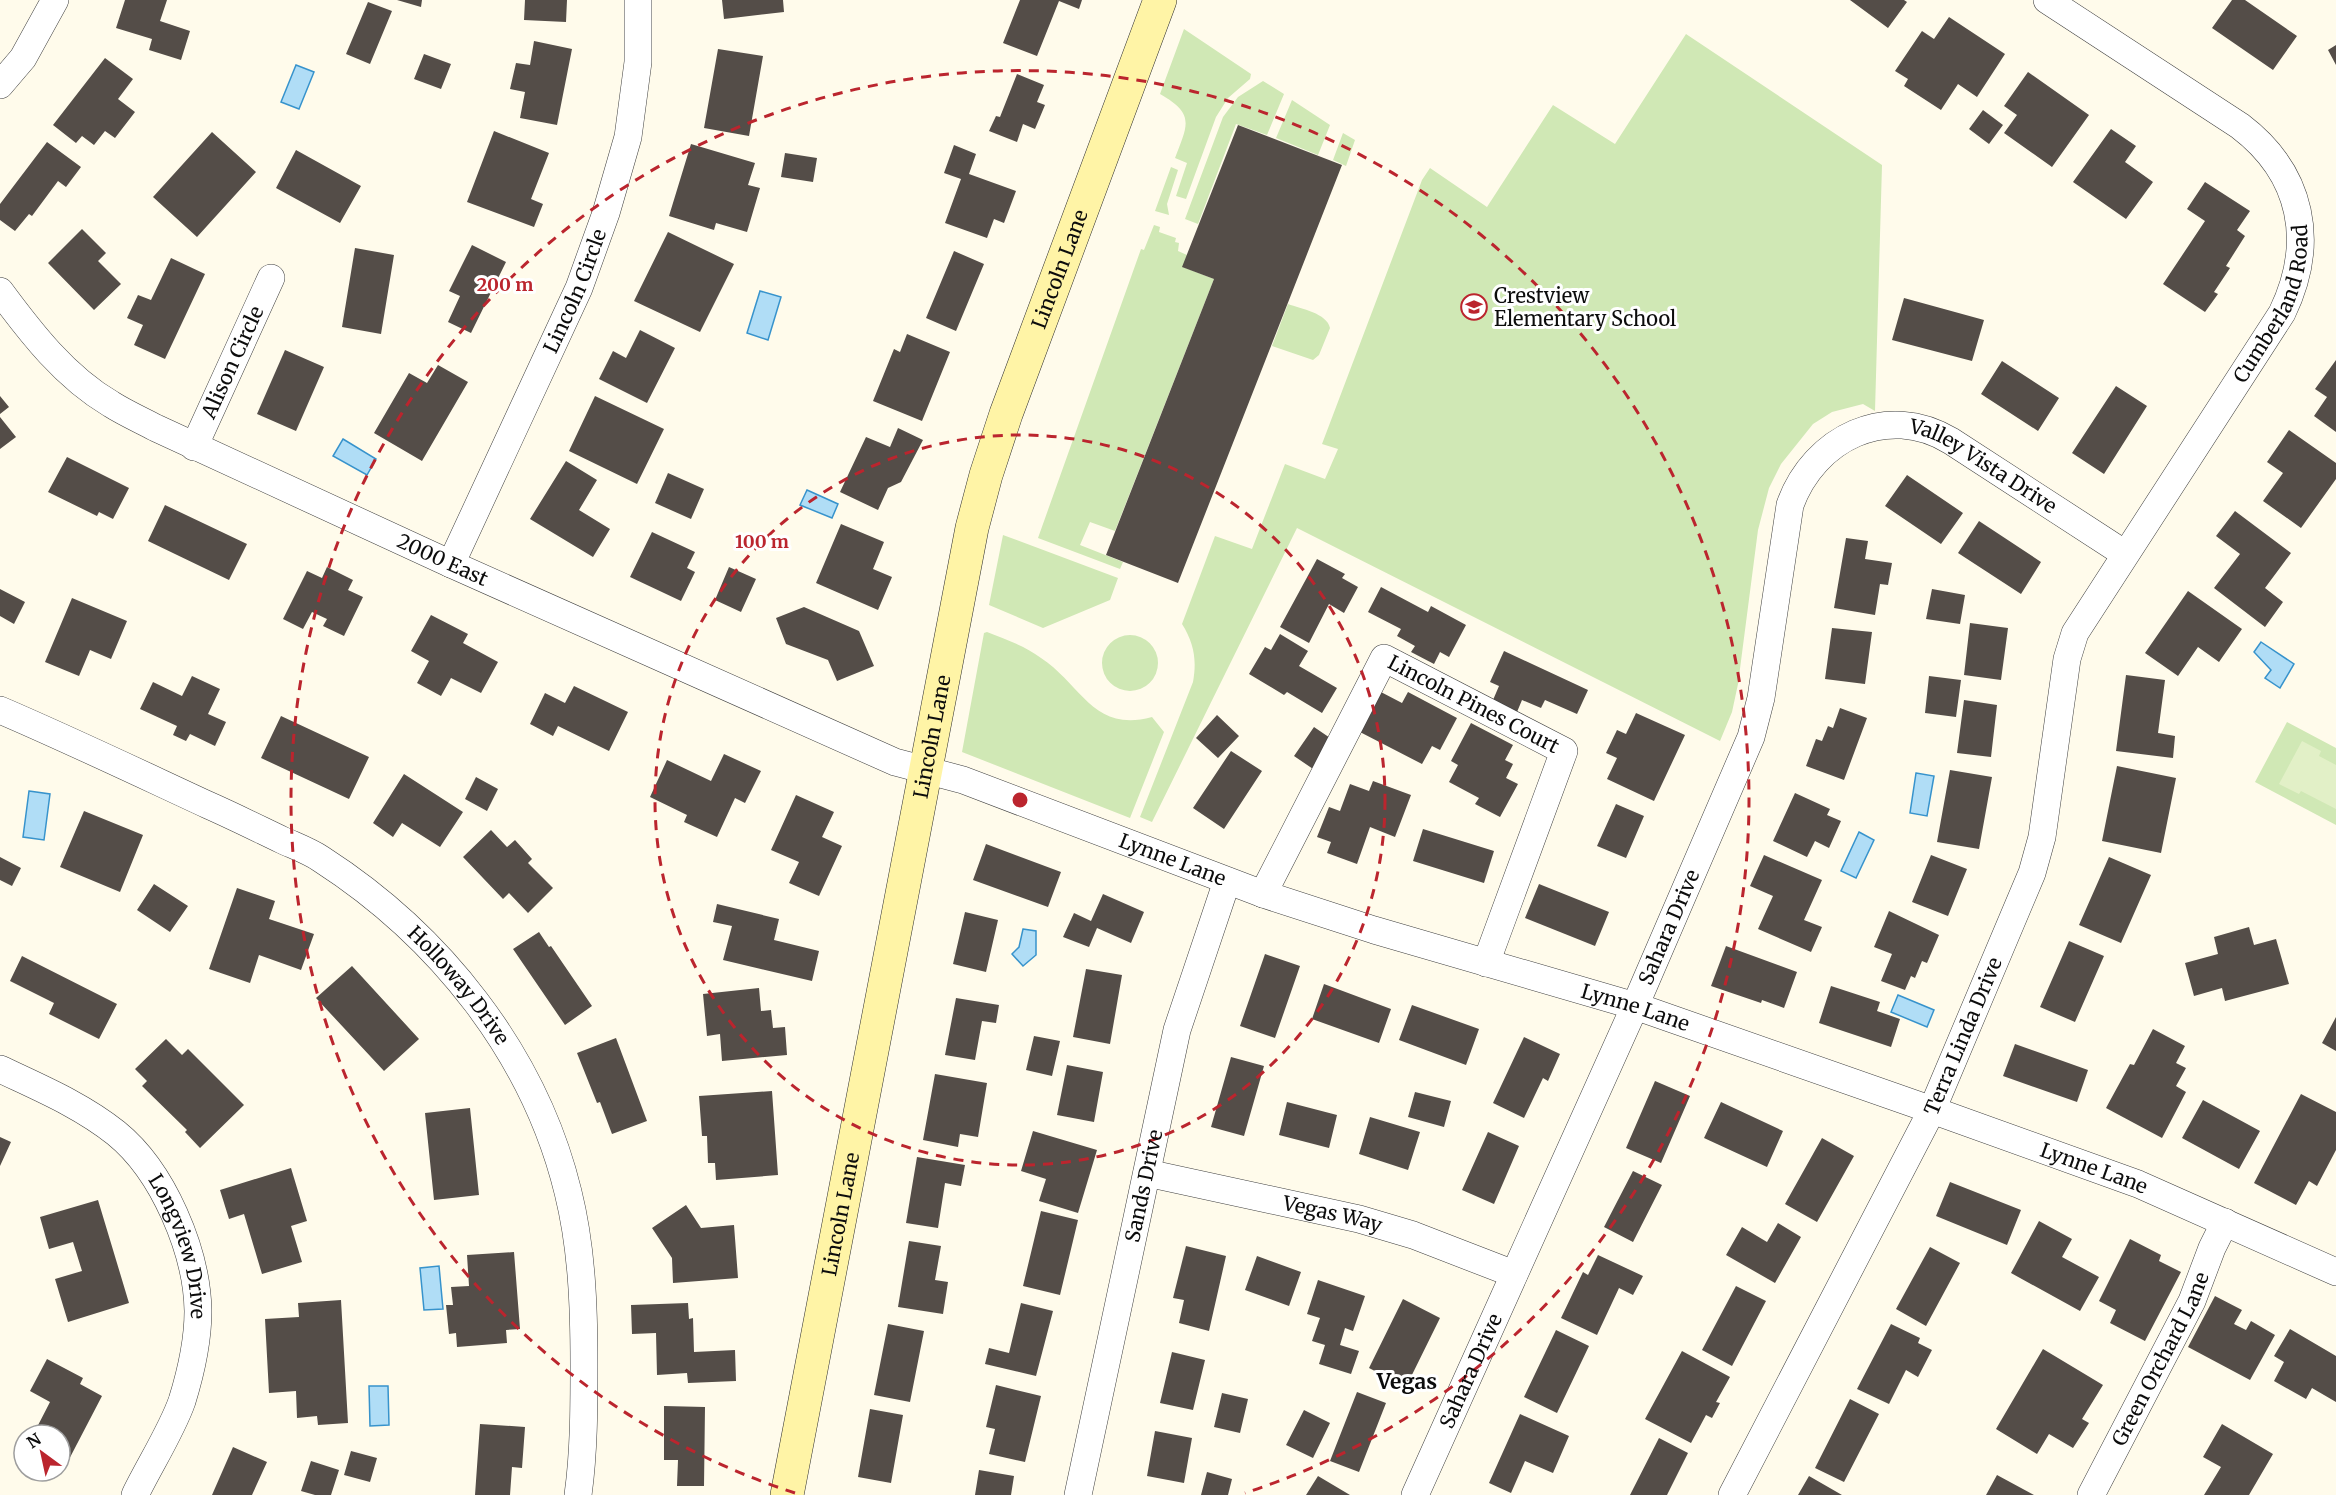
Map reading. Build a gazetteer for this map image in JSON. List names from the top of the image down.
{
  "streets": {
    "street": [
      "Lincoln Lane",
      "Lincoln Circle",
      "Cumberland Road",
      "Alison Circle",
      "Valley Vista Drive",
      "2000 East",
      "Lincoln Pines Court",
      "Lynne Lane",
      "Sahara Drive",
      "Holloway Drive",
      "Terra Linda Drive",
      "Sands Drive",
      "Vegas Way",
      "Longview Drive",
      "Green Orchard Lane"
    ]
  },
  "crossings": [
    ["Lincoln Lane", "2000 East"],
    ["Lincoln Lane", "Lynne Lane"],
    ["Lincoln Circle", "2000 East"],
    ["Cumberland Road", "Valley Vista Drive"],
    ["Cumberland Road", "Terra Linda Drive"],
    ["Alison Circle", "2000 East"],
    ["Valley Vista Drive", "Sahara Drive"],
    ["Valley Vista Drive", "Terra Linda Drive"],
    ["2000 East", "Lynne Lane"],
    ["Lincoln Pines Court", "Lynne Lane"],
    ["Lynne Lane", "Sahara Drive"],
    ["Lynne Lane", "Terra Linda Drive"],
    ["Lynne Lane", "Sands Drive"],
    ["Lynne Lane", "Green Orchard Lane"],
    ["Sahara Drive", "Vegas Way"],
    ["Sands Drive", "Vegas Way"]
  ],
  "districts": ["Vegas"],
  "places": {
    "school or university": ["Crestview Elementary School"]
  },
  "north": "top left",
  "rings": ["200 m", "100 m"]
}
